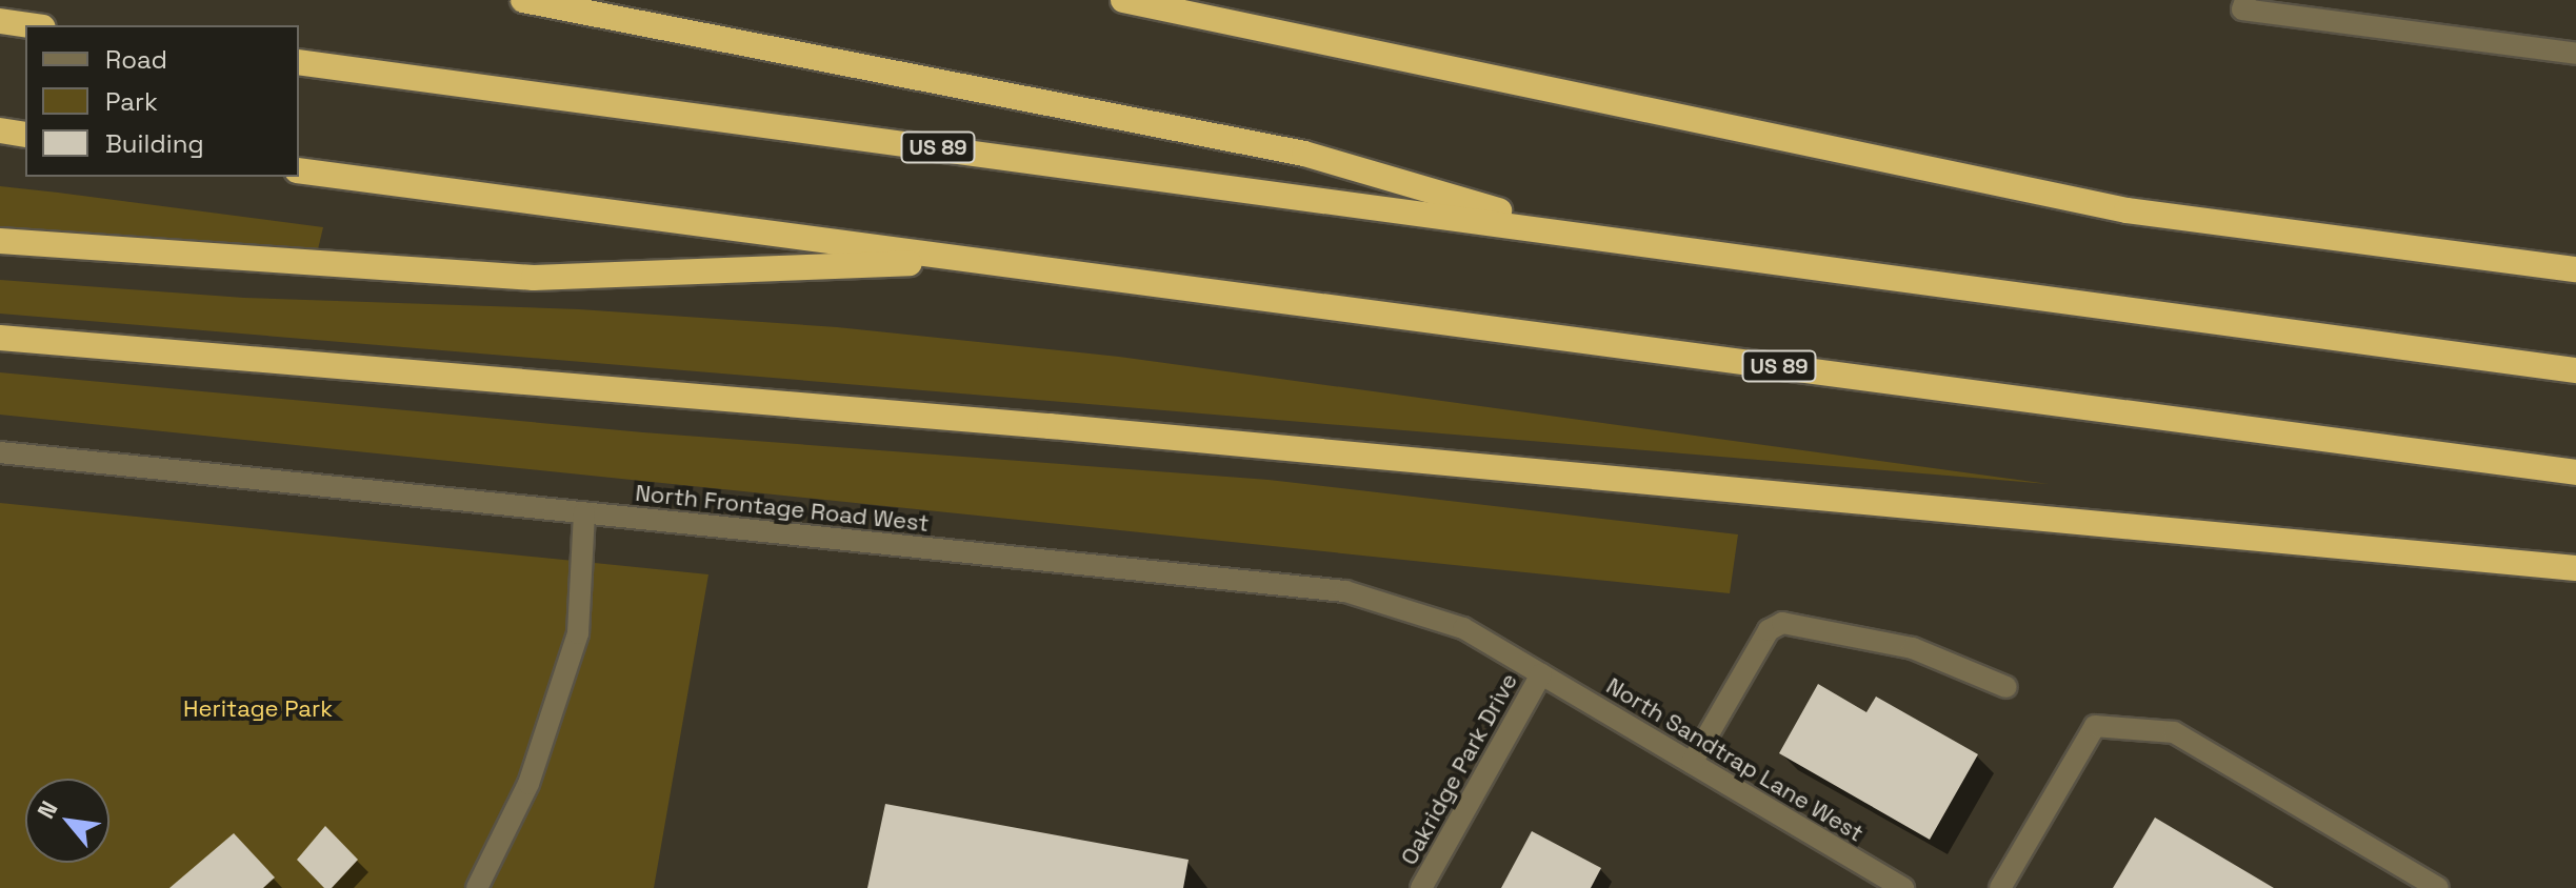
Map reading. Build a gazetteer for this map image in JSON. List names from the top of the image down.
{
  "streets": {
    "highway": ["US 89"],
    "street": ["North Frontage Road West", "North Sandtrap Lane West", "Oakridge Park Drive"]
  },
  "crossings": [
    ["North Frontage Road West", "North Sandtrap Lane West"],
    ["North Frontage Road West", "Oakridge Park Drive"],
    ["North Sandtrap Lane West", "Oakridge Park Drive"]
  ],
  "parks": ["Heritage Park"],
  "legend": ["Road", "Park", "Building"],
  "north": "top left"
}
